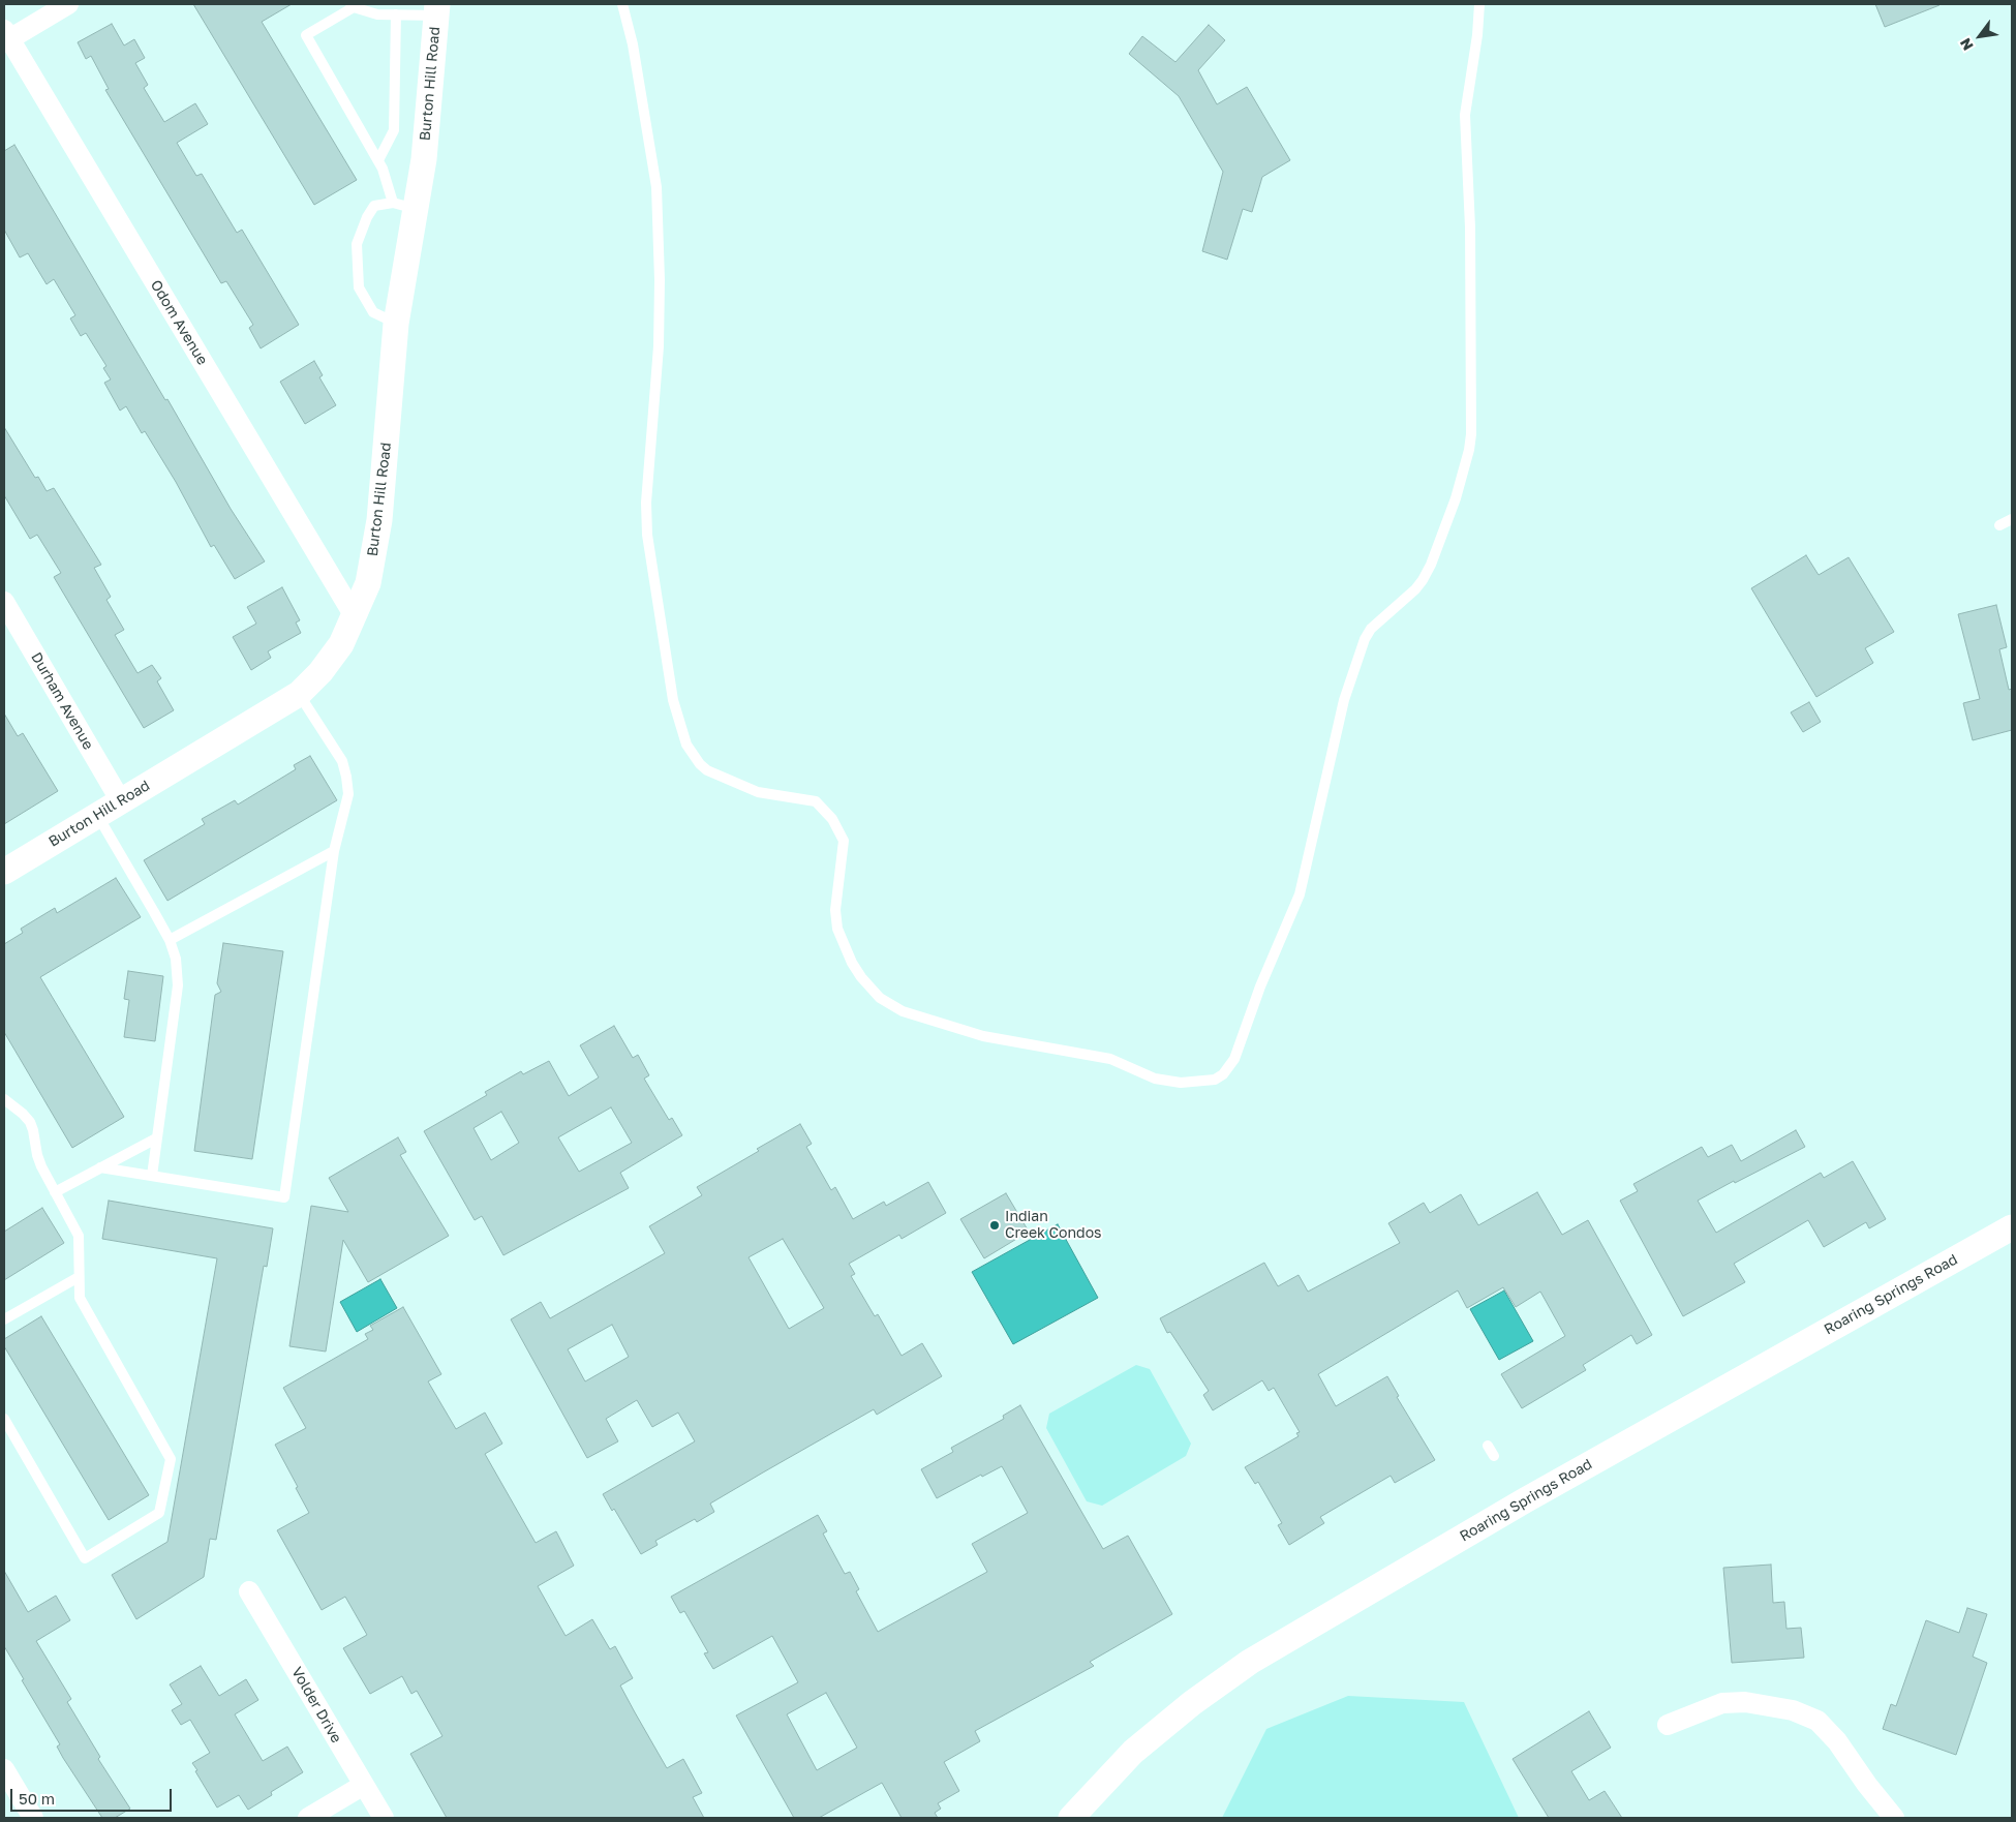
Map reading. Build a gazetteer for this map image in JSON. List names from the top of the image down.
{
  "streets": {
    "street": [
      "Burton Hill Road",
      "Odom Avenue",
      "Durham Avenue",
      "Roaring Springs Road",
      "Volder Drive"
    ]
  },
  "crossings": [
    ["Burton Hill Road", "Odom Avenue"],
    ["Burton Hill Road", "Durham Avenue"]
  ],
  "places": ["Indian Creek Condos"],
  "scale_bar": "50 m",
  "north": "bottom left"
}
